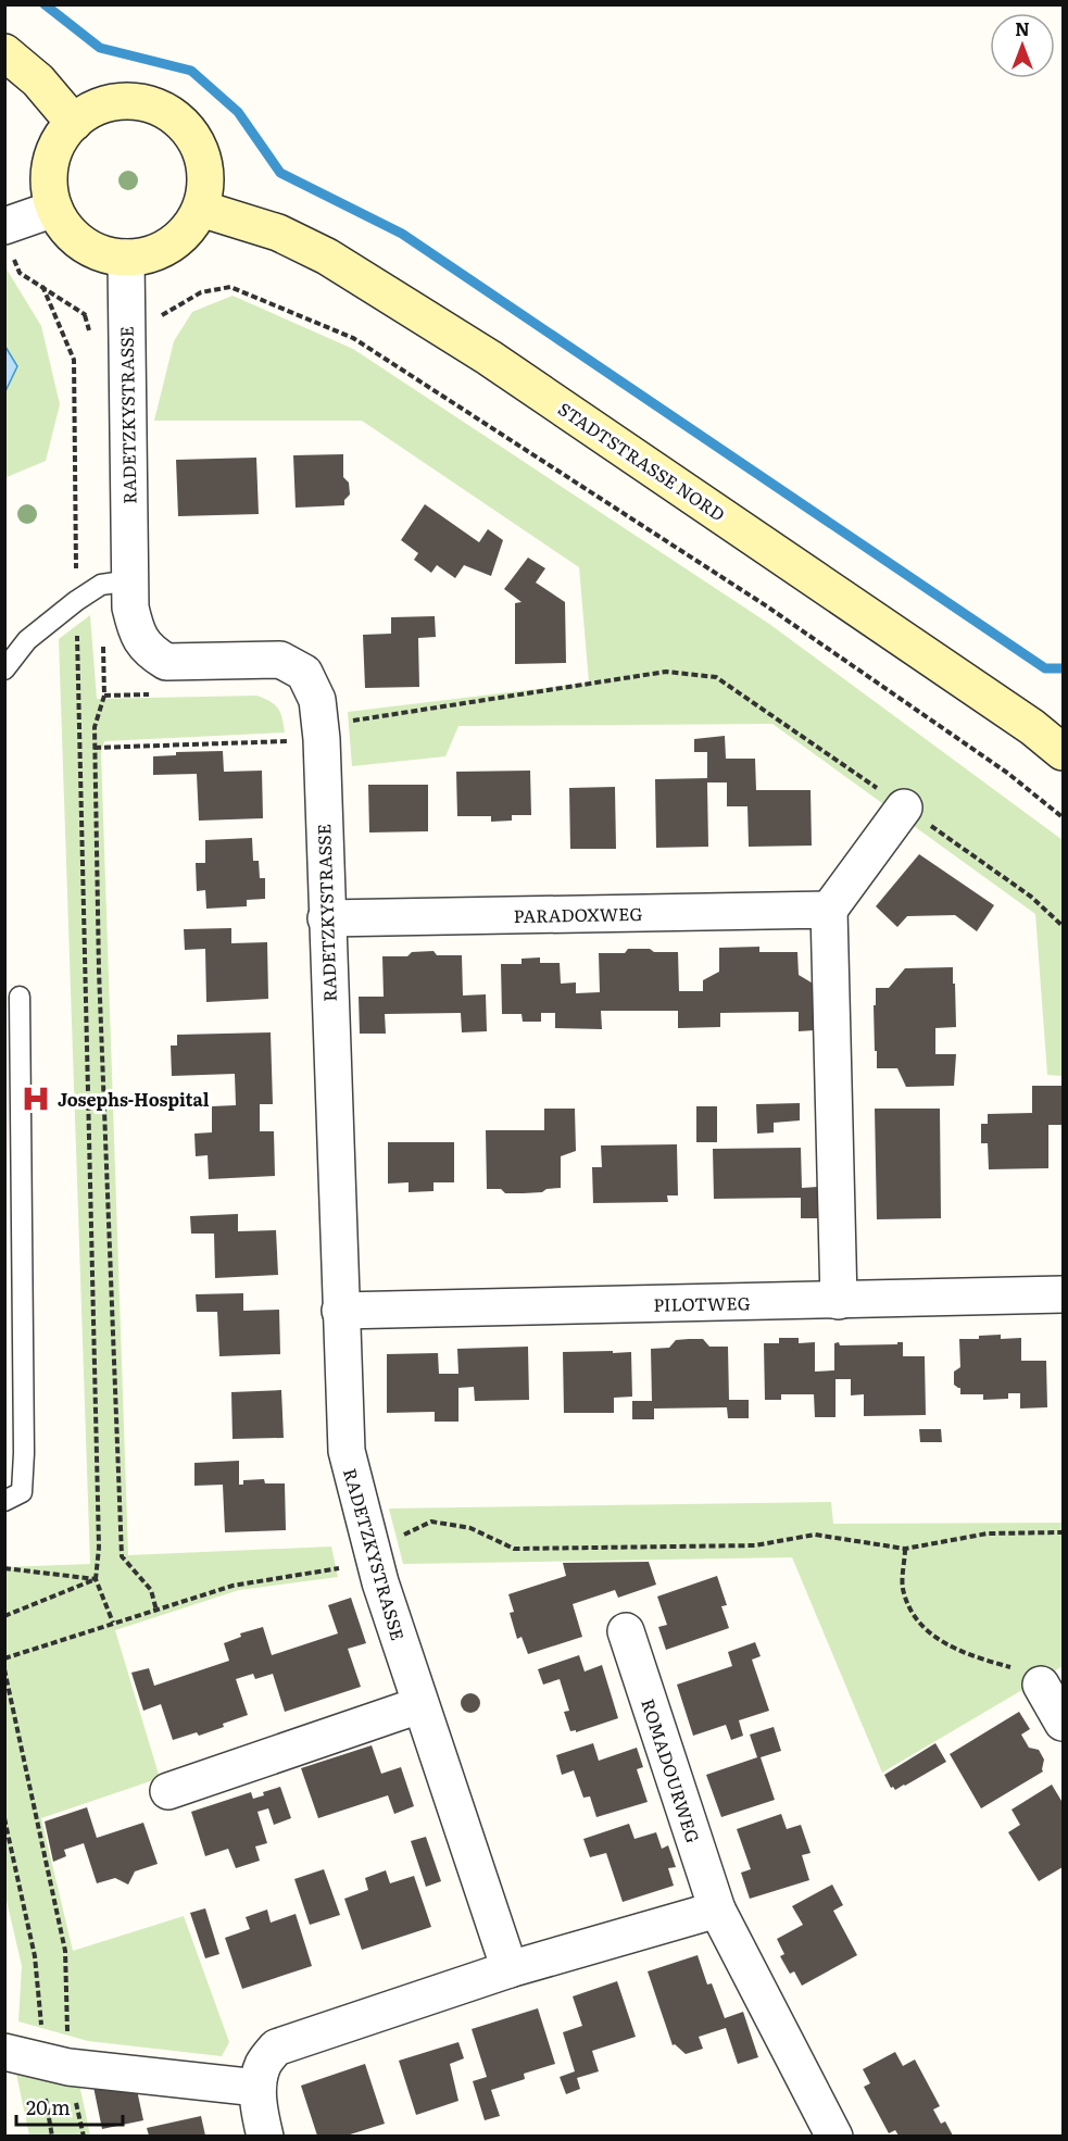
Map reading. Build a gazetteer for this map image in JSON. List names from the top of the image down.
{
  "streets": {
    "main road": ["STADTSTRASSE NORD"],
    "street": [
      "RADETZKYSTRASSE",
      "PARADOXWEG",
      "PILOTWEG",
      "ROMADOURWEG"
    ]
  },
  "crossings": [
    ["RADETZKYSTRASSE", "STADTSTRASSE NORD"],
    ["RADETZKYSTRASSE", "PARADOXWEG"],
    ["RADETZKYSTRASSE", "PILOTWEG"]
  ],
  "places": {
    "hospital": ["Josephs-Hospital"]
  },
  "scale_bar": "20 m",
  "north": "top"
}
